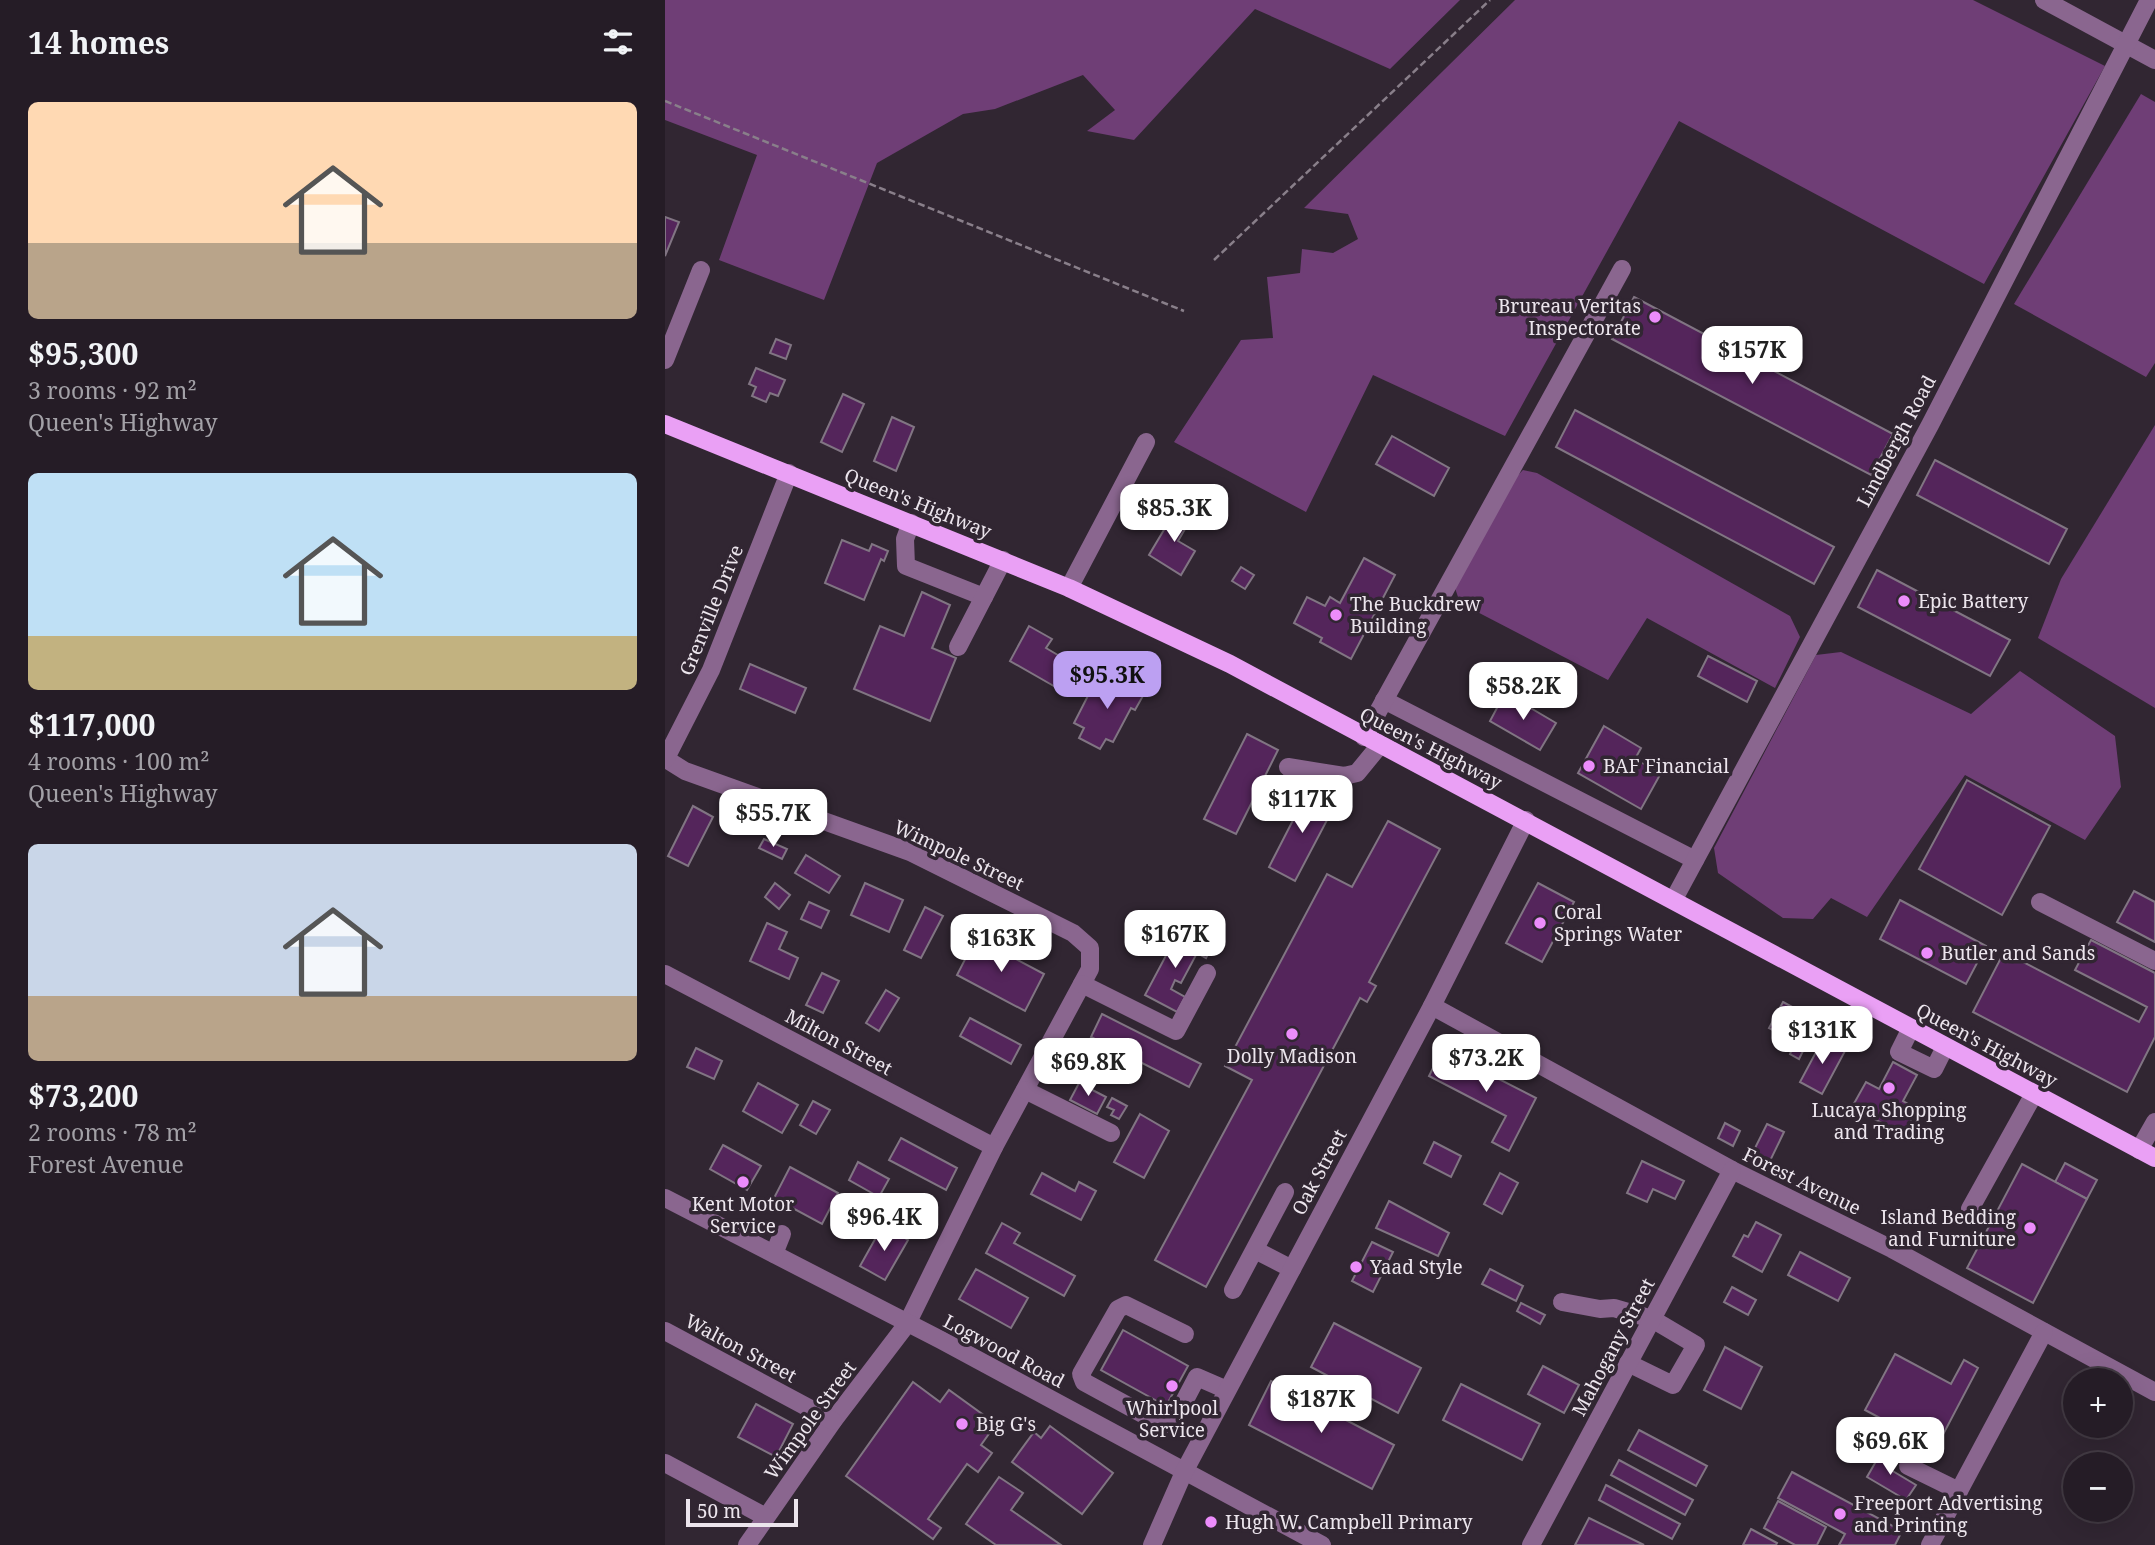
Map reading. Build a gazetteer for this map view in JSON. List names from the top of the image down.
{
  "streets": {
    "main road": ["Queen's Highway"],
    "street": [
      "Lindbergh Road",
      "Grenville Drive",
      "Wimpole Street",
      "Milton Street",
      "Oak Street",
      "Forest Avenue",
      "Mahogany Street",
      "Walton Street",
      "Logwood Road"
    ]
  },
  "crossings": [
    ["Lindbergh Road", "Queen's Highway"],
    ["Queen's Highway", "Grenville Drive"],
    ["Queen's Highway", "Oak Street"],
    ["Grenville Drive", "Wimpole Street"],
    ["Wimpole Street", "Milton Street"],
    ["Wimpole Street", "Walton Street"],
    ["Wimpole Street", "Logwood Road"],
    ["Oak Street", "Forest Avenue"],
    ["Oak Street", "Logwood Road"],
    ["Forest Avenue", "Mahogany Street"]
  ],
  "places": [
    "Brureau Veritas Inspectorate",
    "Epic Battery",
    "The Buckdrew Building",
    "BAF Financial",
    "Coral Springs Water",
    "Butler and Sands",
    "Dolly Madison",
    "Lucaya Shopping and Trading",
    "Kent Motor Service",
    "Island Bedding and Furniture",
    "Yaad Style",
    "Whirlpool Service",
    "Big G's",
    "Freeport Advertising and Printing",
    "Hugh W. Campbell Primary"
  ],
  "scale_bar": "50 m",
  "page": {
    "heading": "14 homes",
    "list": [
      {
        "name": "$95,300",
        "note": "3 rooms · 92 m² · Queen's Highway"
      },
      {
        "name": "$117,000",
        "note": "4 rooms · 100 m² · Queen's Highway"
      },
      {
        "name": "$73,200",
        "note": "2 rooms · 78 m² · Forest Avenue"
      }
    ],
    "price": [
      "$157K",
      "$85.3K",
      "$95.3K",
      "$58.2K",
      "$117K",
      "$55.7K",
      "$167K",
      "$163K",
      "$131K",
      "$73.2K",
      "$69.8K",
      "$96.4K",
      "$187K",
      "$69.6K"
    ],
    "map_buttons": ["+", "−"],
    "scale": "50 m"
  }
}
